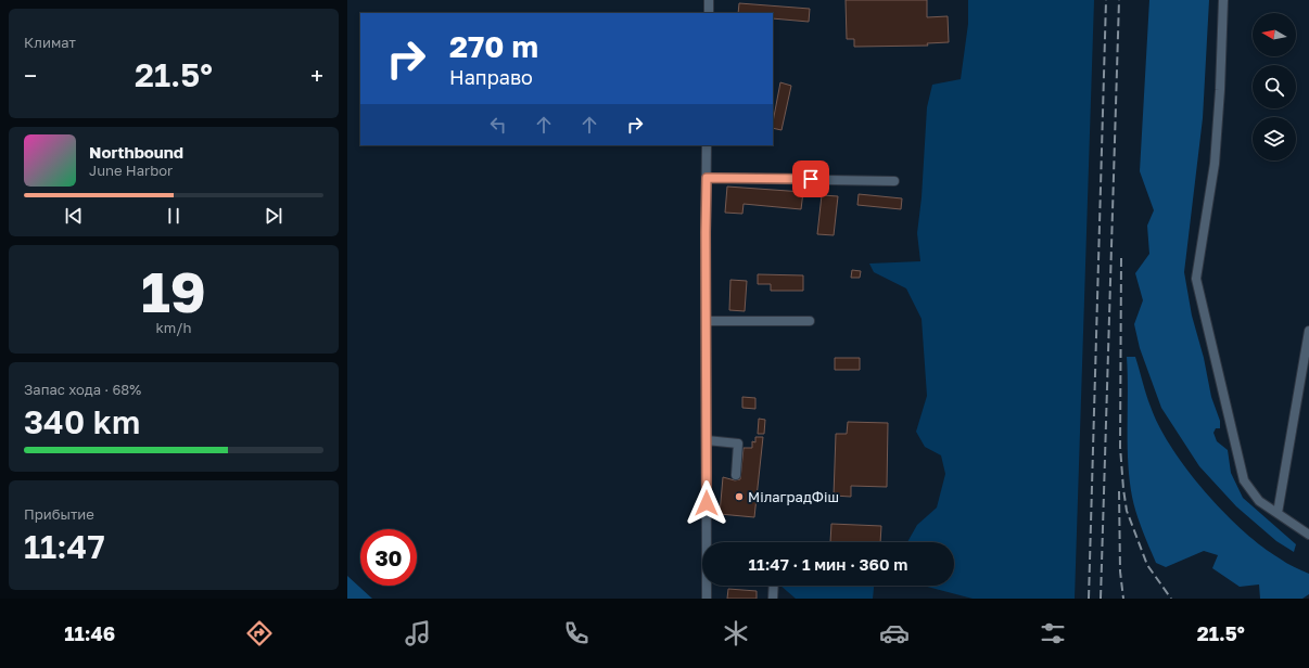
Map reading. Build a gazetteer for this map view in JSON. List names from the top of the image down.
{
  "places": ["МілаградФіш"],
  "north": "left",
  "page": {
    "tile": [
      "Климат",
      ["19", "km/h"],
      ["Запас хода · 68%", "340 km"],
      ["Прибытие", "11:47"]
    ],
    "turn": ["270 m", "Направо"],
    "heat": ["−", "21.5°", "+"],
    "song": ["Northbound", "June Harbor"],
    "limit": "30",
    "trip": "11:47 · 1 мин · 360 m",
    "tabs": ["11:46", "21.5°"]
  }
}
